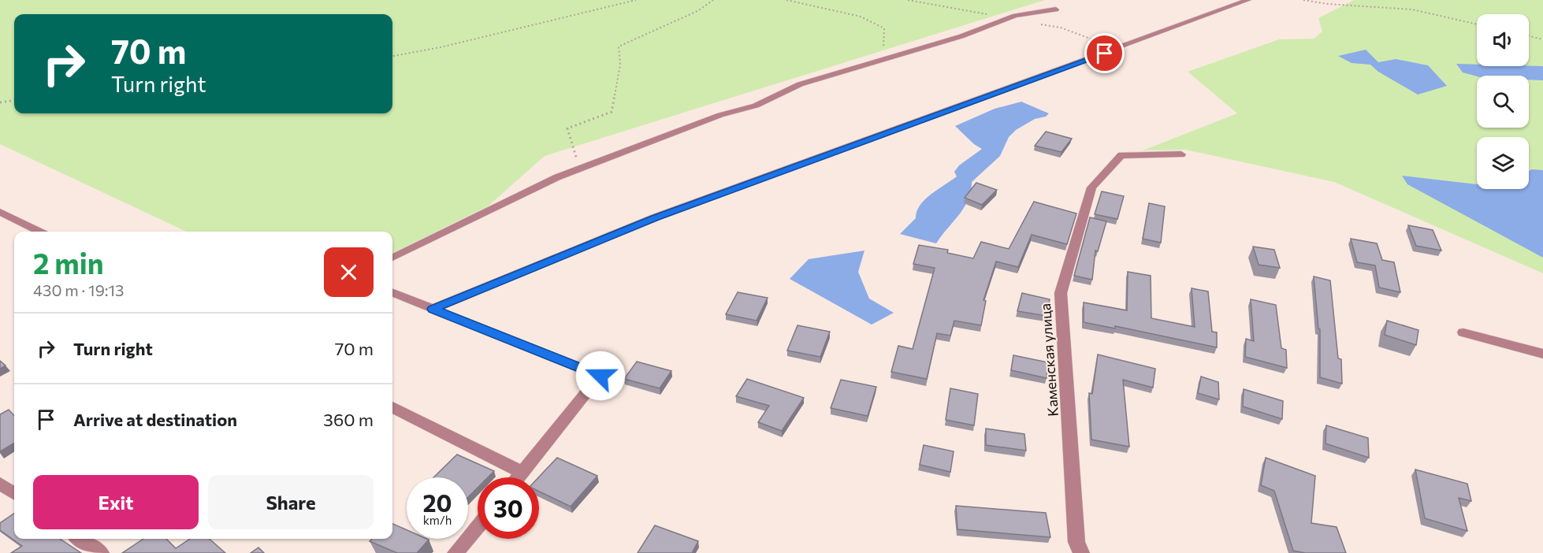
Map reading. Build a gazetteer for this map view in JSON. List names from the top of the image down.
{
  "streets": {
    "street": ["Каменская улица"]
  },
  "page": {
    "turn": ["70 m", "Turn right"],
    "heading": ["2 min", "430 m · 19:13"],
    "list": [
      {
        "name": "Turn right",
        "value": "70 m"
      },
      {
        "name": "Arrive at destination",
        "value": "360 m"
      }
    ],
    "buttons": ["Exit", "Share"],
    "speed": "20 km/h",
    "limit": "30"
  }
}
